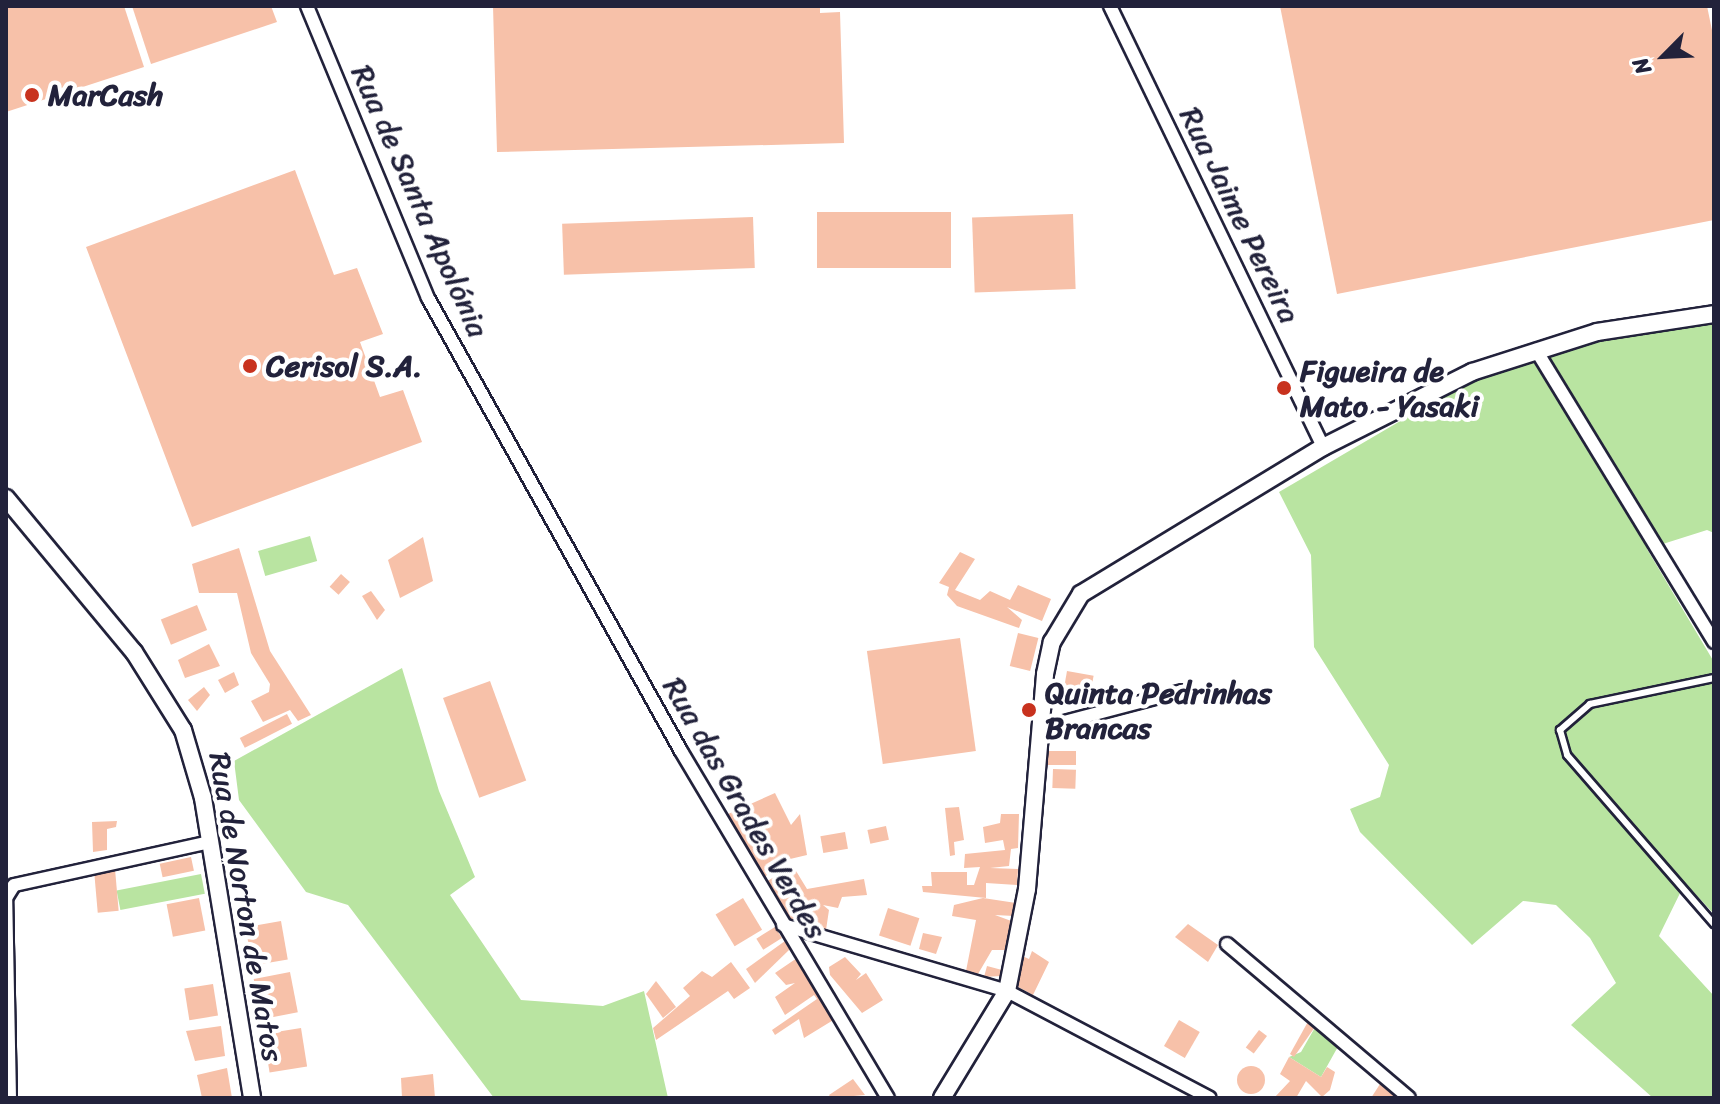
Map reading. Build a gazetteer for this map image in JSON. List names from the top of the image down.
{
  "streets": {
    "street": [
      "Rua de Santa Apolónia",
      "Rua Jaime Pereira",
      "Rua das Grades Verdes",
      "Rua de Norton de Matos"
    ]
  },
  "crossings": [
    ["Rua de Santa Apolónia", "Rua das Grades Verdes"]
  ],
  "places": [
    "MarCash",
    "Cerisol S.A.",
    "Figueira de Mato - Yasaki",
    "Quinta Pedrinhas Brancas"
  ],
  "north": "bottom left"
}
